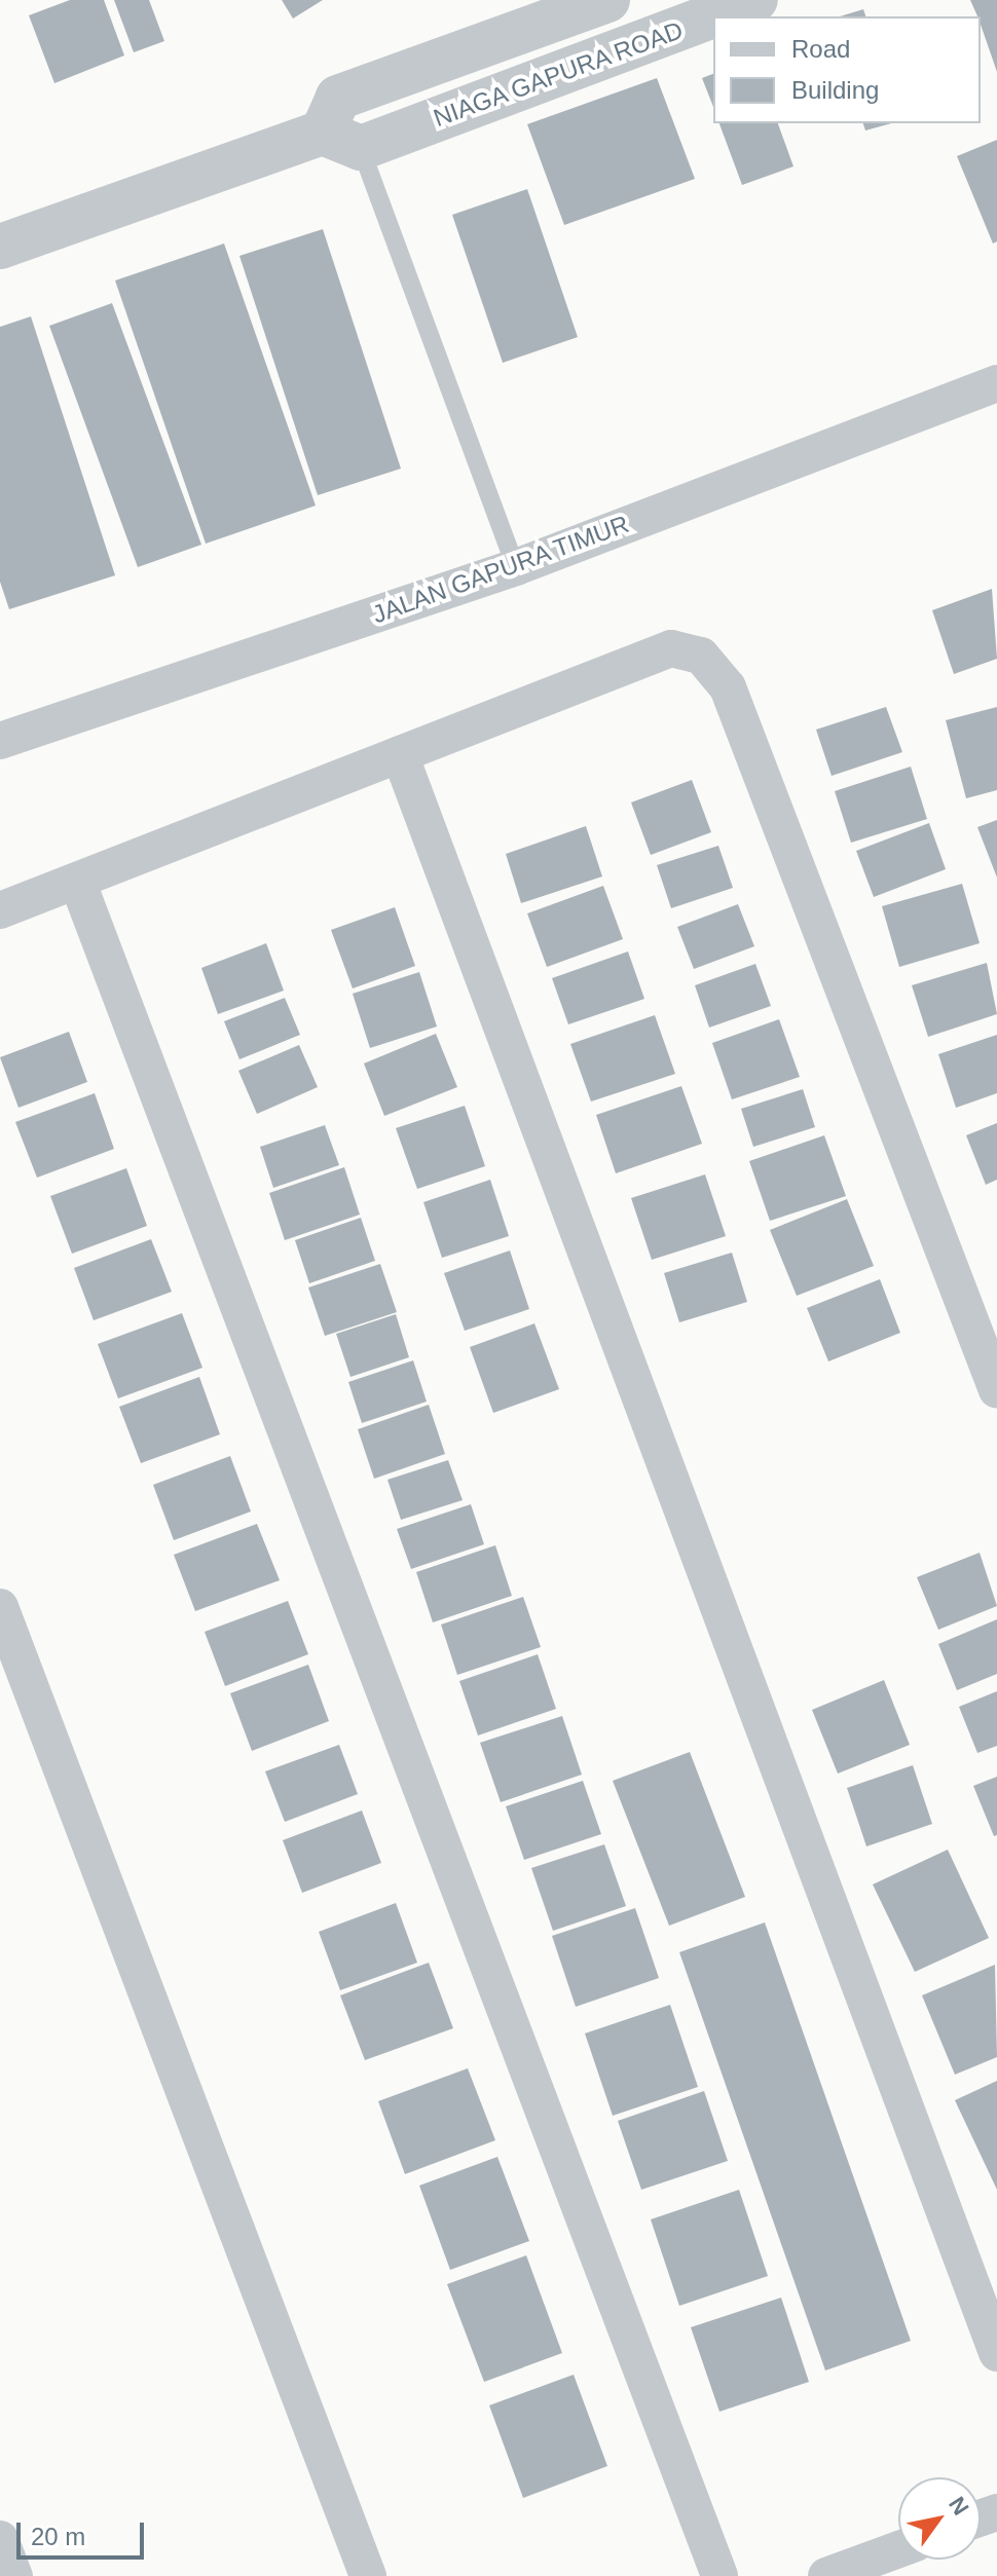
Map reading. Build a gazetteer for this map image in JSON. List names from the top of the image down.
{
  "streets": {
    "street": ["NIAGA GAPURA ROAD", "JALAN GAPURA TIMUR"]
  },
  "legend": ["Road", "Building"],
  "scale_bar": "20 m",
  "north": "top right"
}
